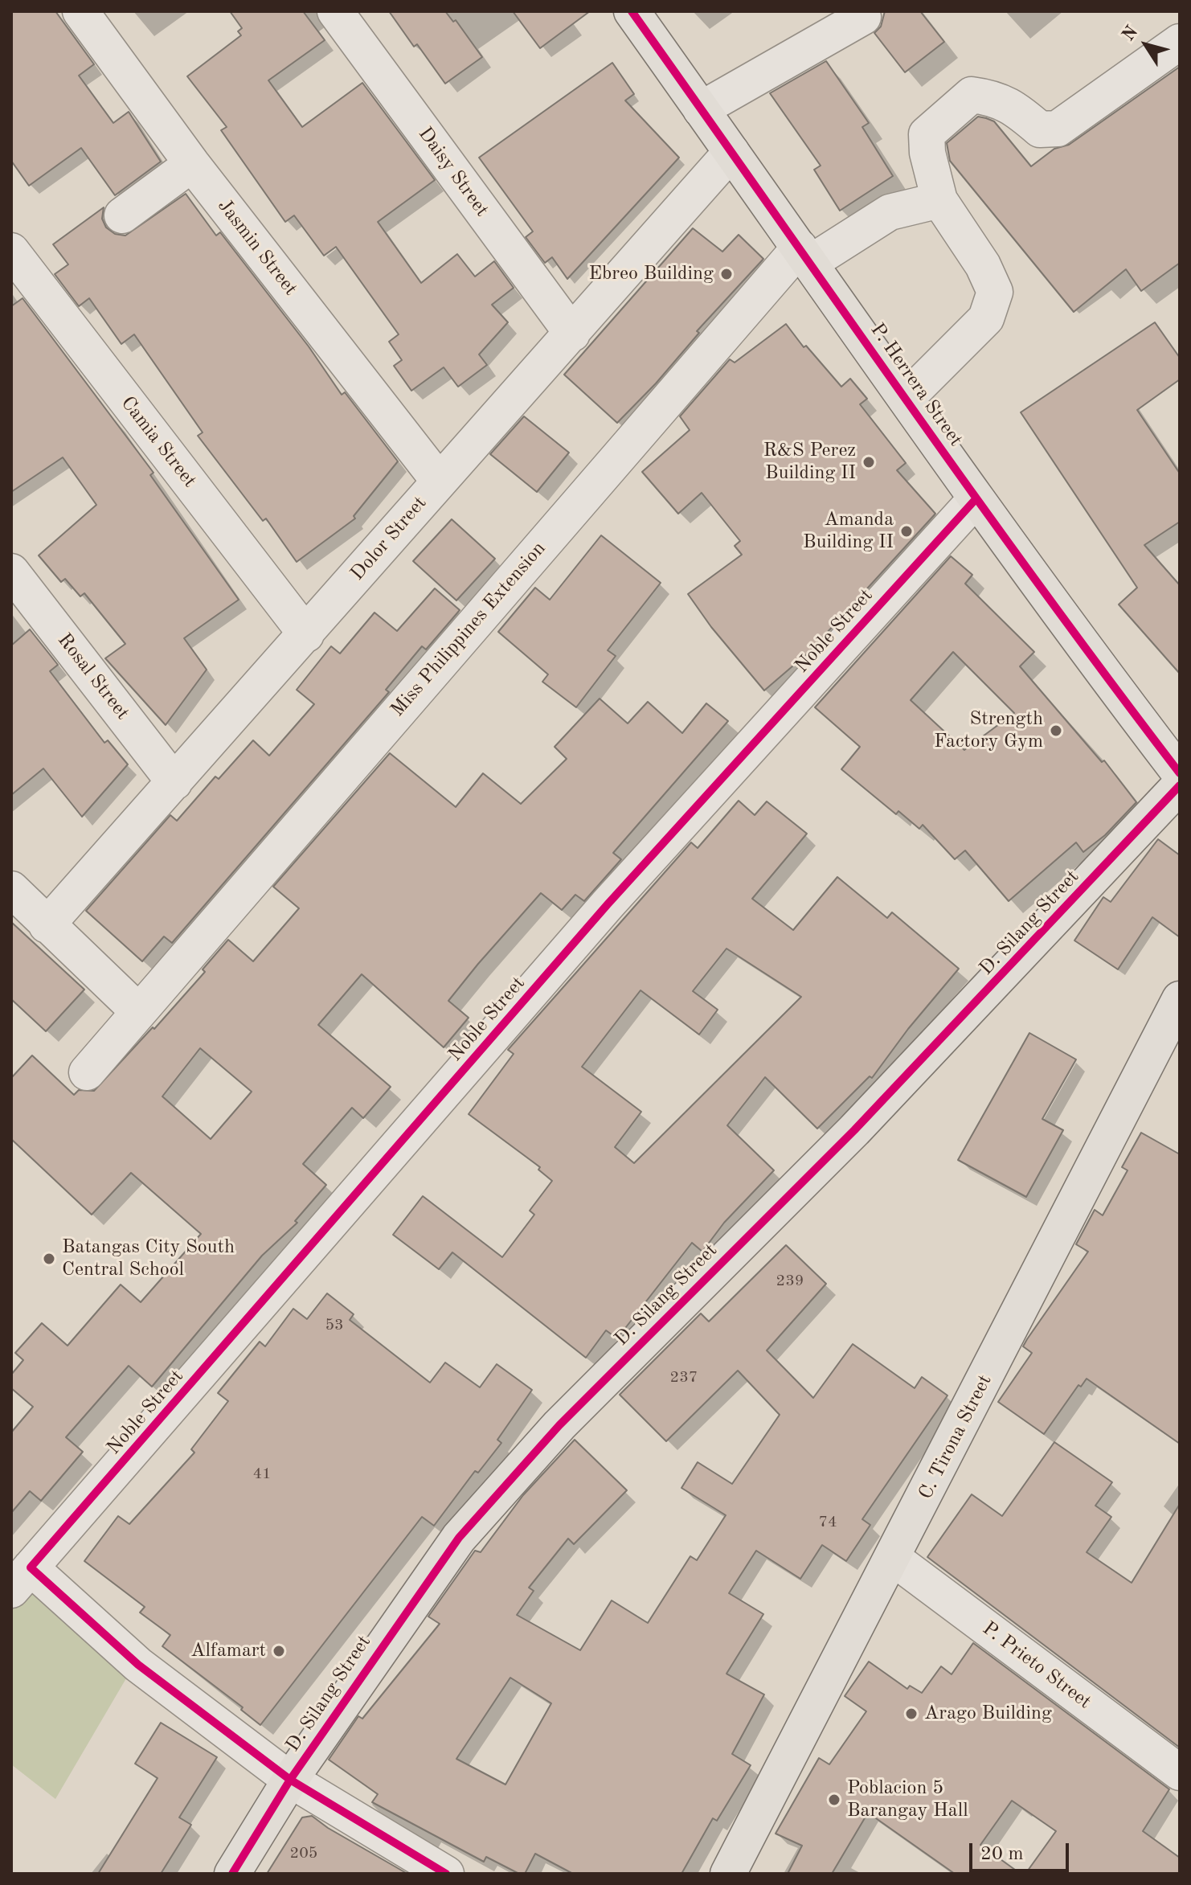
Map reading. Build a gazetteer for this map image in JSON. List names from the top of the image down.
{
  "streets": {
    "main road": ["P. Herrera Street", "D. Silang Street", "C. Tirona Street"],
    "street": [
      "Daisy Street",
      "Jasmin Street",
      "Camia Street",
      "Dolor Street",
      "Miss Philippines Extension",
      "Noble Street",
      "Rosal Street",
      "P. Prieto Street"
    ]
  },
  "crossings": [
    ["Daisy Street", "Dolor Street"],
    ["Jasmin Street", "Dolor Street"],
    ["P. Herrera Street", "Dolor Street"],
    ["P. Herrera Street", "Miss Philippines Extension"],
    ["P. Herrera Street", "Noble Street"],
    ["Camia Street", "Dolor Street"],
    ["Dolor Street", "Rosal Street"],
    ["C. Tirona Street", "P. Prieto Street"]
  ],
  "places": [
    "Ebreo Building",
    "R&S Perez Building II",
    "Amanda Building II",
    "Strength Factory Gym",
    "Batangas City South Central School",
    "Alfamart",
    "Arago Building",
    "Poblacion 5 Barangay Hall"
  ],
  "house_numbers": [
    "239",
    "53",
    "237",
    "41",
    "74",
    "205"
  ],
  "scale_bar": "20 m",
  "north": "top left"
}
